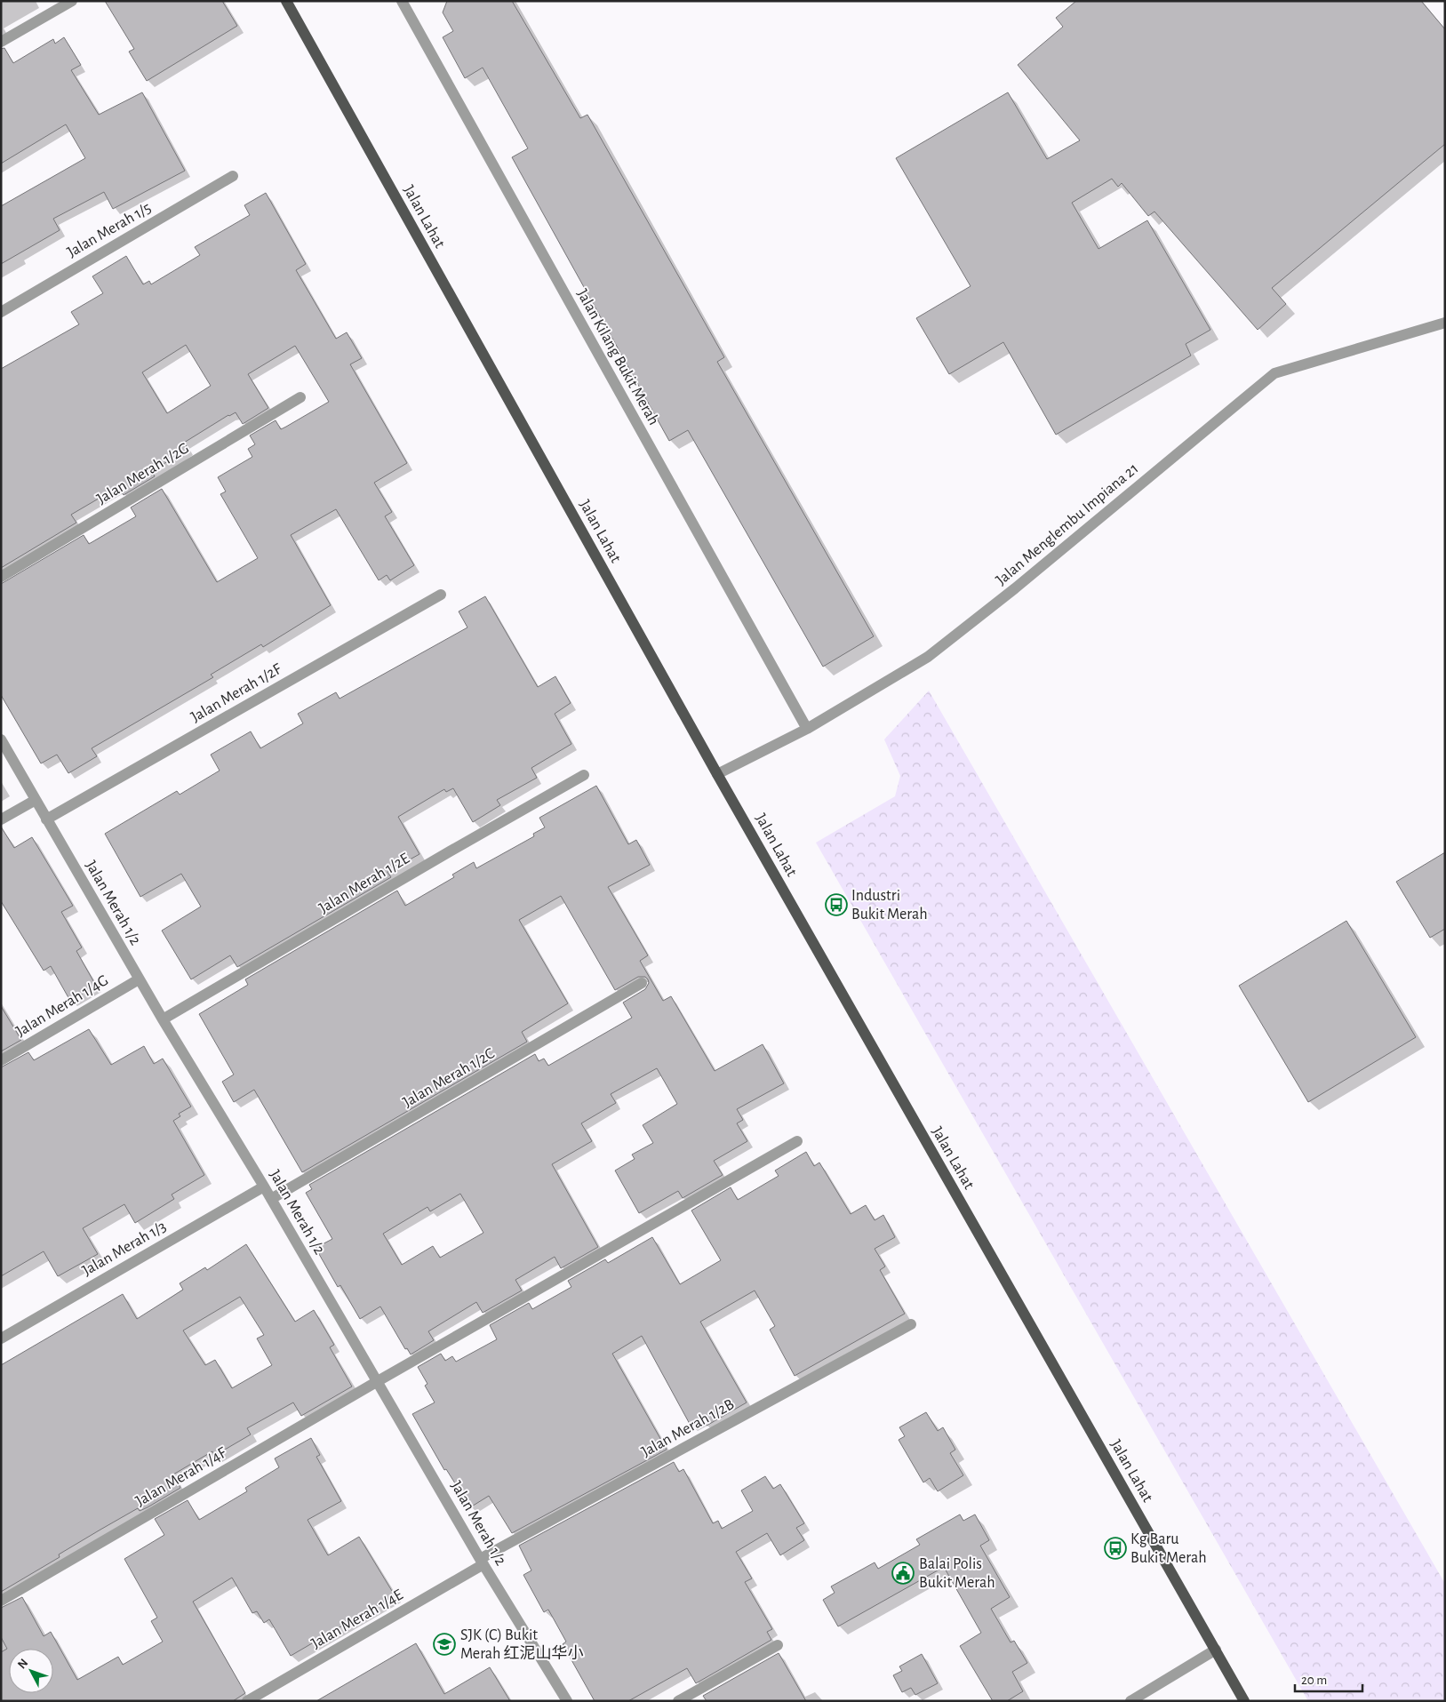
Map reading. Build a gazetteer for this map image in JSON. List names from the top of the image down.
{
  "streets": {
    "main road": ["Jalan Lahat"],
    "street": [
      "Jalan Merah 1/5",
      "Jalan Kilang Bukit Merah",
      "Jalan Merah 1/2G",
      "Jalan Menglembu Impiana 21",
      "Jalan Merah 1/2F",
      "Jalan Merah 1/2E",
      "Jalan Merah 1/2",
      "Jalan Merah 1/4G",
      "Jalan Merah 1/2C",
      "Jalan Merah 1/3",
      "Jalan Merah 1/2B",
      "Jalan Merah 1/4F",
      "Jalan Merah 1/4E"
    ]
  },
  "crossings": [
    ["Jalan Lahat", "Jalan Menglembu Impiana 21"],
    ["Jalan Kilang Bukit Merah", "Jalan Menglembu Impiana 21"],
    ["Jalan Merah 1/2F", "Jalan Merah 1/2"],
    ["Jalan Merah 1/2E", "Jalan Merah 1/2"],
    ["Jalan Merah 1/2", "Jalan Merah 1/4G"],
    ["Jalan Merah 1/2", "Jalan Merah 1/2C"],
    ["Jalan Merah 1/2", "Jalan Merah 1/3"],
    ["Jalan Merah 1/2", "Jalan Merah 1/2B"],
    ["Jalan Merah 1/2", "Jalan Merah 1/4F"],
    ["Jalan Merah 1/2", "Jalan Merah 1/4E"],
    ["Jalan Merah 1/2B", "Jalan Merah 1/4E"]
  ],
  "places": {
    "bus stop": ["Industri Bukit Merah", "Kg Baru Bukit Merah"],
    "public building": ["Balai Polis Bukit Merah"],
    "school or university": ["SJK (C) Bukit Merah 红泥山华小"]
  },
  "scale_bar": "20 m",
  "north": "top left"
}
